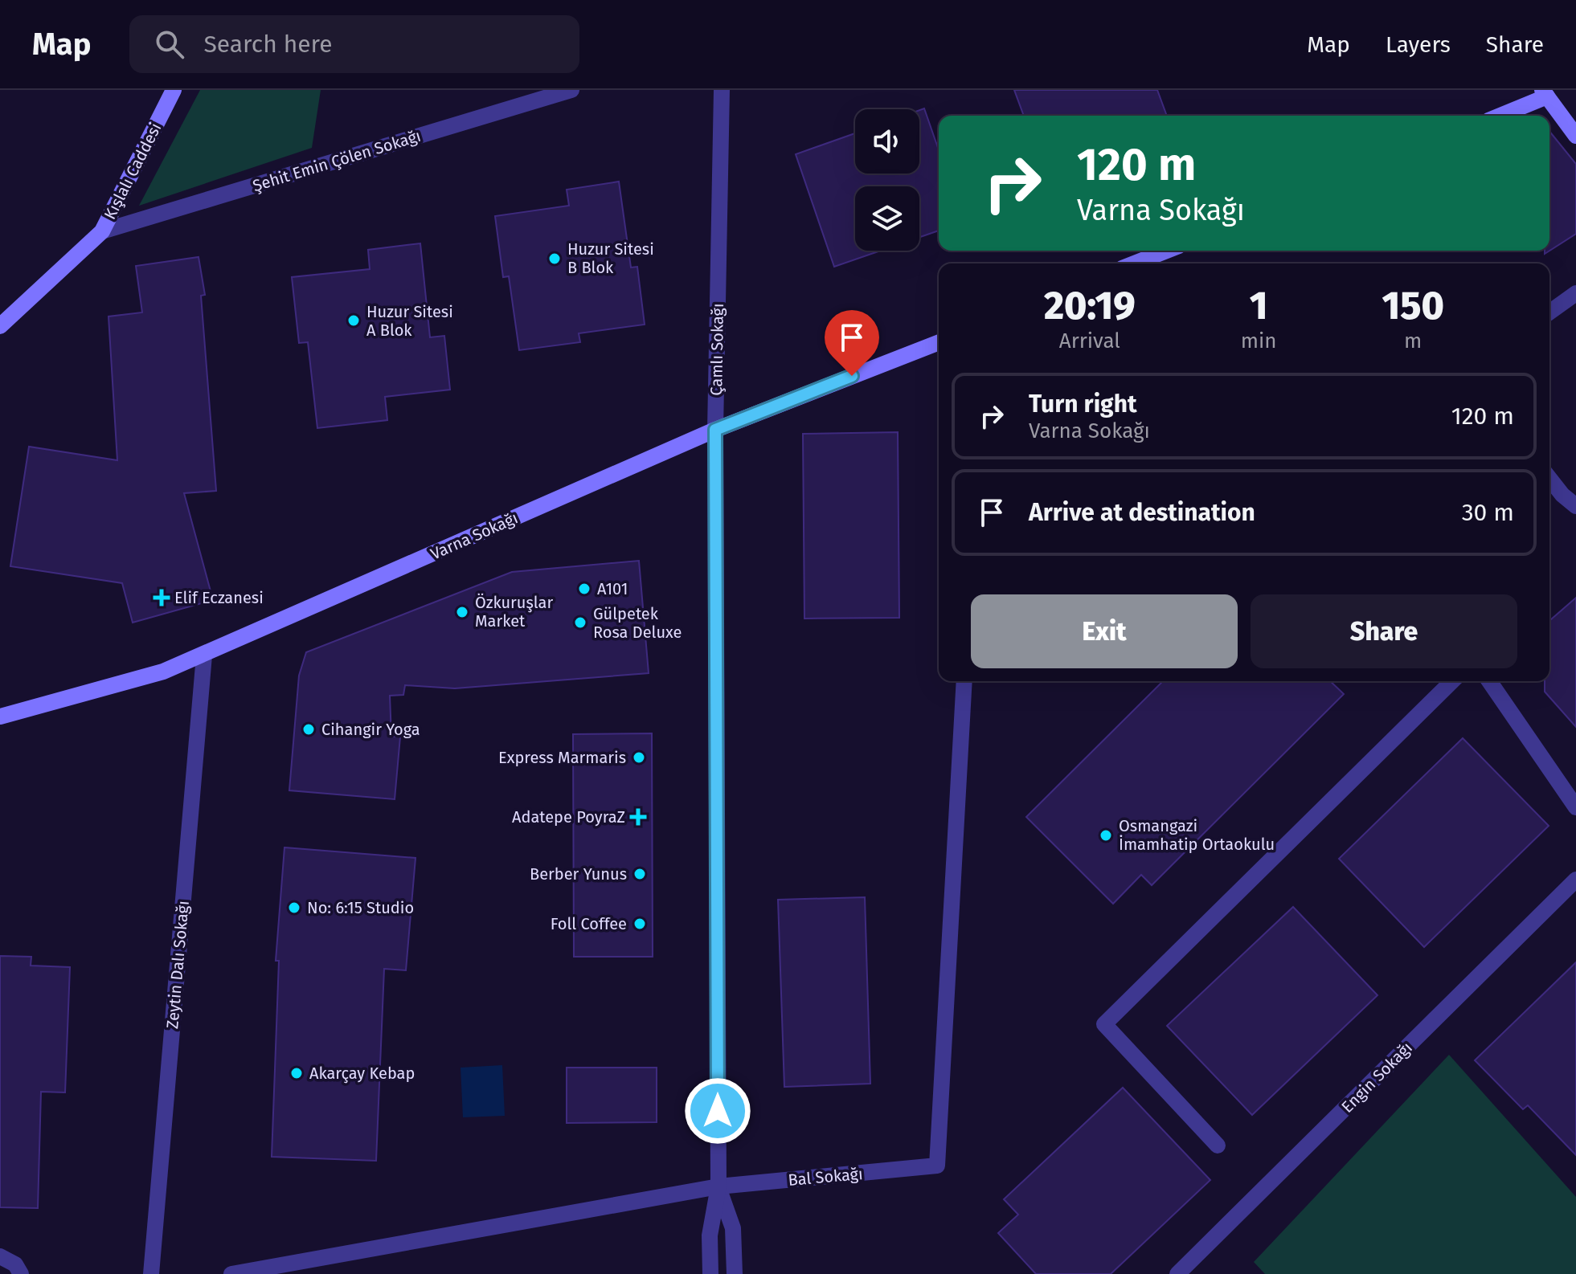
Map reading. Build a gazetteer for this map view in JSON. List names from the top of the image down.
{
  "streets": {
    "street": [
      "Şehit Emin Çölen Sokağı",
      "Kışlalı Caddesi",
      "Çamlı Sokağı",
      "Varna Sokağı",
      "Zeytin Dalı Sokağı",
      "Engin Sokağı",
      "Bal Sokağı"
    ]
  },
  "crossings": [
    ["Şehit Emin Çölen Sokağı", "Kışlalı Caddesi"],
    ["Çamlı Sokağı", "Varna Sokağı"],
    ["Çamlı Sokağı", "Bal Sokağı"],
    ["Varna Sokağı", "Zeytin Dalı Sokağı"]
  ],
  "places": {
    "other": [
      "Huzur Sitesi B Blok",
      "Huzur Sitesi A Blok",
      "A101",
      "Özkuruşlar Market",
      "Gülpetek Rosa Deluxe",
      "Cihangir Yoga",
      "Express Marmaris",
      "Osmangazi İmamhatip Ortaokulu",
      "Berber Yunus",
      "No: 6:15 Studio",
      "Foll Coffee",
      "Akarçay Kebap"
    ],
    "health": ["Elif Eczanesi", "Adatepe PoyraZ"]
  },
  "page": {
    "header": "Map",
    "search": "Search here",
    "nav": ["Map", "Layers", "Share"],
    "turn": ["120 m", "Varna Sokağı"],
    "eta": [
      "20:19",
      "Arrival",
      "1",
      "min",
      "150",
      "m"
    ],
    "list": [
      {
        "name": "Turn right",
        "note": "Varna Sokağı",
        "value": "120 m"
      },
      {
        "name": "Arrive at destination",
        "value": "30 m"
      }
    ],
    "buttons": ["Exit", "Share"]
  }
}
